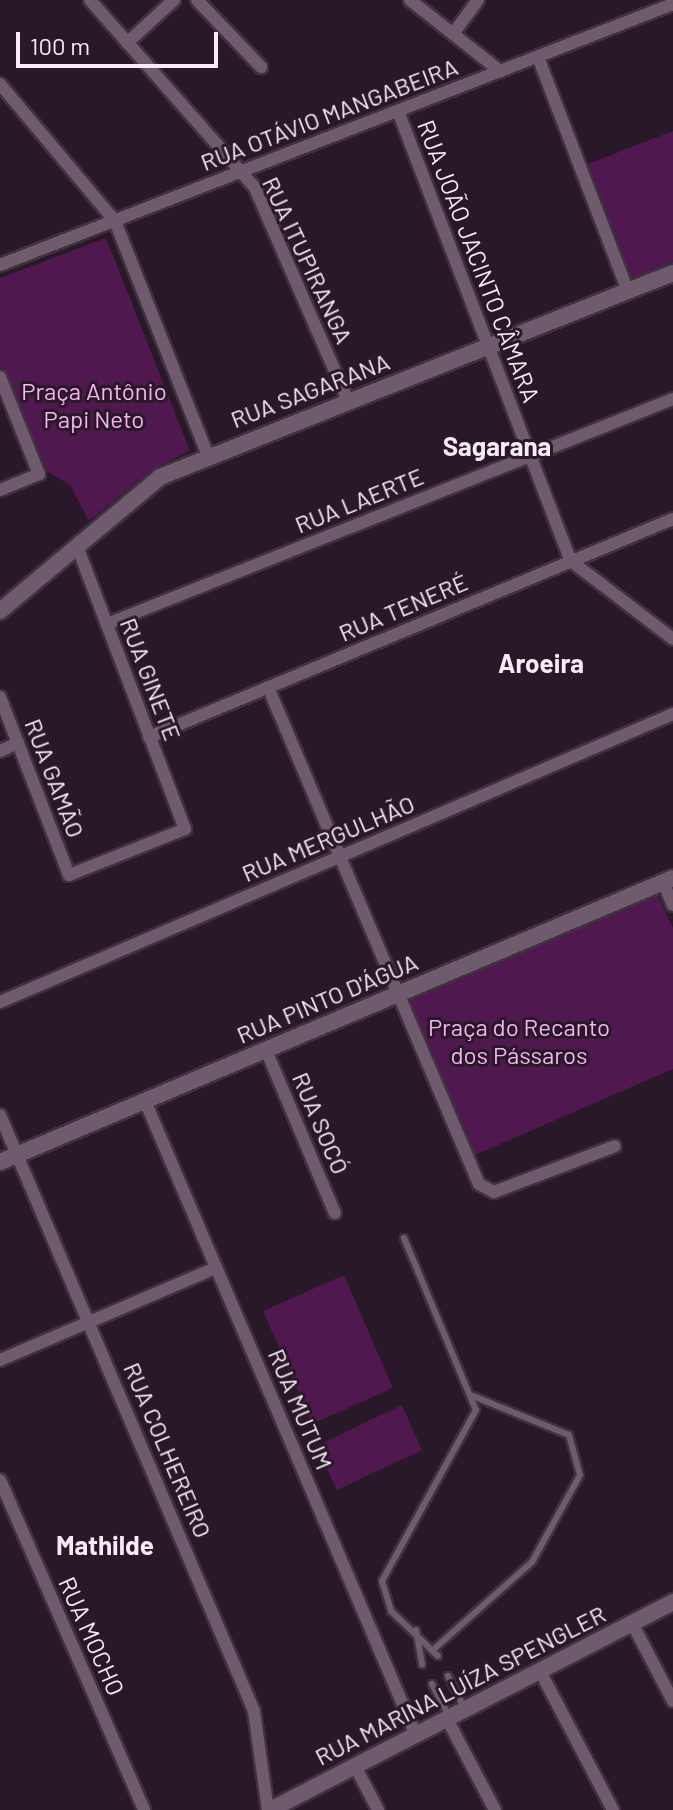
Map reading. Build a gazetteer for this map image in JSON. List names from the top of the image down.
{
  "streets": {
    "street": [
      "RUA OTÁVIO MANGABEIRA",
      "RUA ITUPIRANGA",
      "RUA JOÃO JACINTO CÂMARA",
      "RUA SAGARANA",
      "RUA LAERTE",
      "RUA TENERÉ",
      "RUA GINETE",
      "RUA GAMÃO",
      "RUA MERGULHÃO",
      "RUA PINTO D'ÁGUA",
      "RUA SOCÓ",
      "RUA MUTUM",
      "RUA COLHEREIRO",
      "RUA MOCHO",
      "RUA MARINA LUÍZA SPENGLER"
    ]
  },
  "crossings": [
    ["RUA OTÁVIO MANGABEIRA", "RUA ITUPIRANGA"],
    ["RUA OTÁVIO MANGABEIRA", "RUA JOÃO JACINTO CÂMARA"],
    ["RUA ITUPIRANGA", "RUA SAGARANA"],
    ["RUA JOÃO JACINTO CÂMARA", "RUA SAGARANA"],
    ["RUA JOÃO JACINTO CÂMARA", "RUA LAERTE"],
    ["RUA JOÃO JACINTO CÂMARA", "RUA TENERÉ"],
    ["RUA SAGARANA", "RUA GINETE"],
    ["RUA LAERTE", "RUA GINETE"],
    ["RUA TENERÉ", "RUA GINETE"],
    ["RUA GINETE", "RUA GAMÃO"],
    ["RUA PINTO D'ÁGUA", "RUA SOCÓ"],
    ["RUA PINTO D'ÁGUA", "RUA MUTUM"],
    ["RUA PINTO D'ÁGUA", "RUA COLHEREIRO"],
    ["RUA MUTUM", "RUA MARINA LUÍZA SPENGLER"],
    ["RUA COLHEREIRO", "RUA MARINA LUÍZA SPENGLER"]
  ],
  "districts": ["Sagarana", "Aroeira", "Mathilde"],
  "parks": ["Praça Antônio Papi Neto", "Praça do Recanto dos Pássaros"],
  "scale_bar": "100 m"
}
